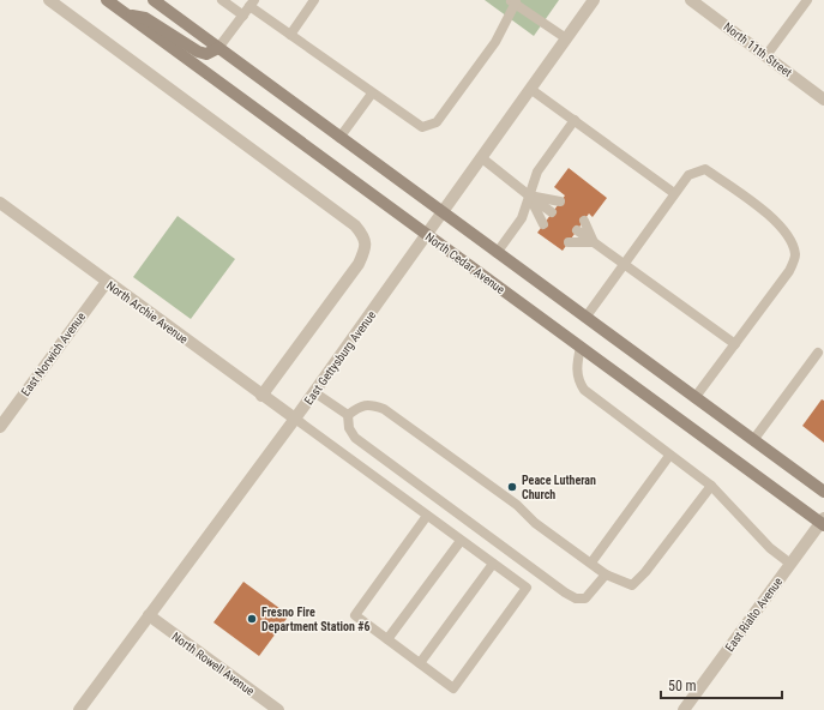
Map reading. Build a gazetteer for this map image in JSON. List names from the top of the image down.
{
  "streets": {
    "main road": ["North Cedar Avenue"],
    "street": [
      "North 11th Street",
      "North Archie Avenue",
      "East Norwich Avenue",
      "East Gettysburg Avenue",
      "East Rialto Avenue",
      "North Rowell Avenue"
    ]
  },
  "crossings": [
    ["North Cedar Avenue", "East Gettysburg Avenue"],
    ["North Cedar Avenue", "East Rialto Avenue"],
    ["North Archie Avenue", "East Norwich Avenue"],
    ["North Archie Avenue", "East Gettysburg Avenue"],
    ["East Gettysburg Avenue", "North Rowell Avenue"]
  ],
  "places": ["Peace Lutheran Church", "Fresno Fire Department Station #6"],
  "scale_bar": "50 m"
}
